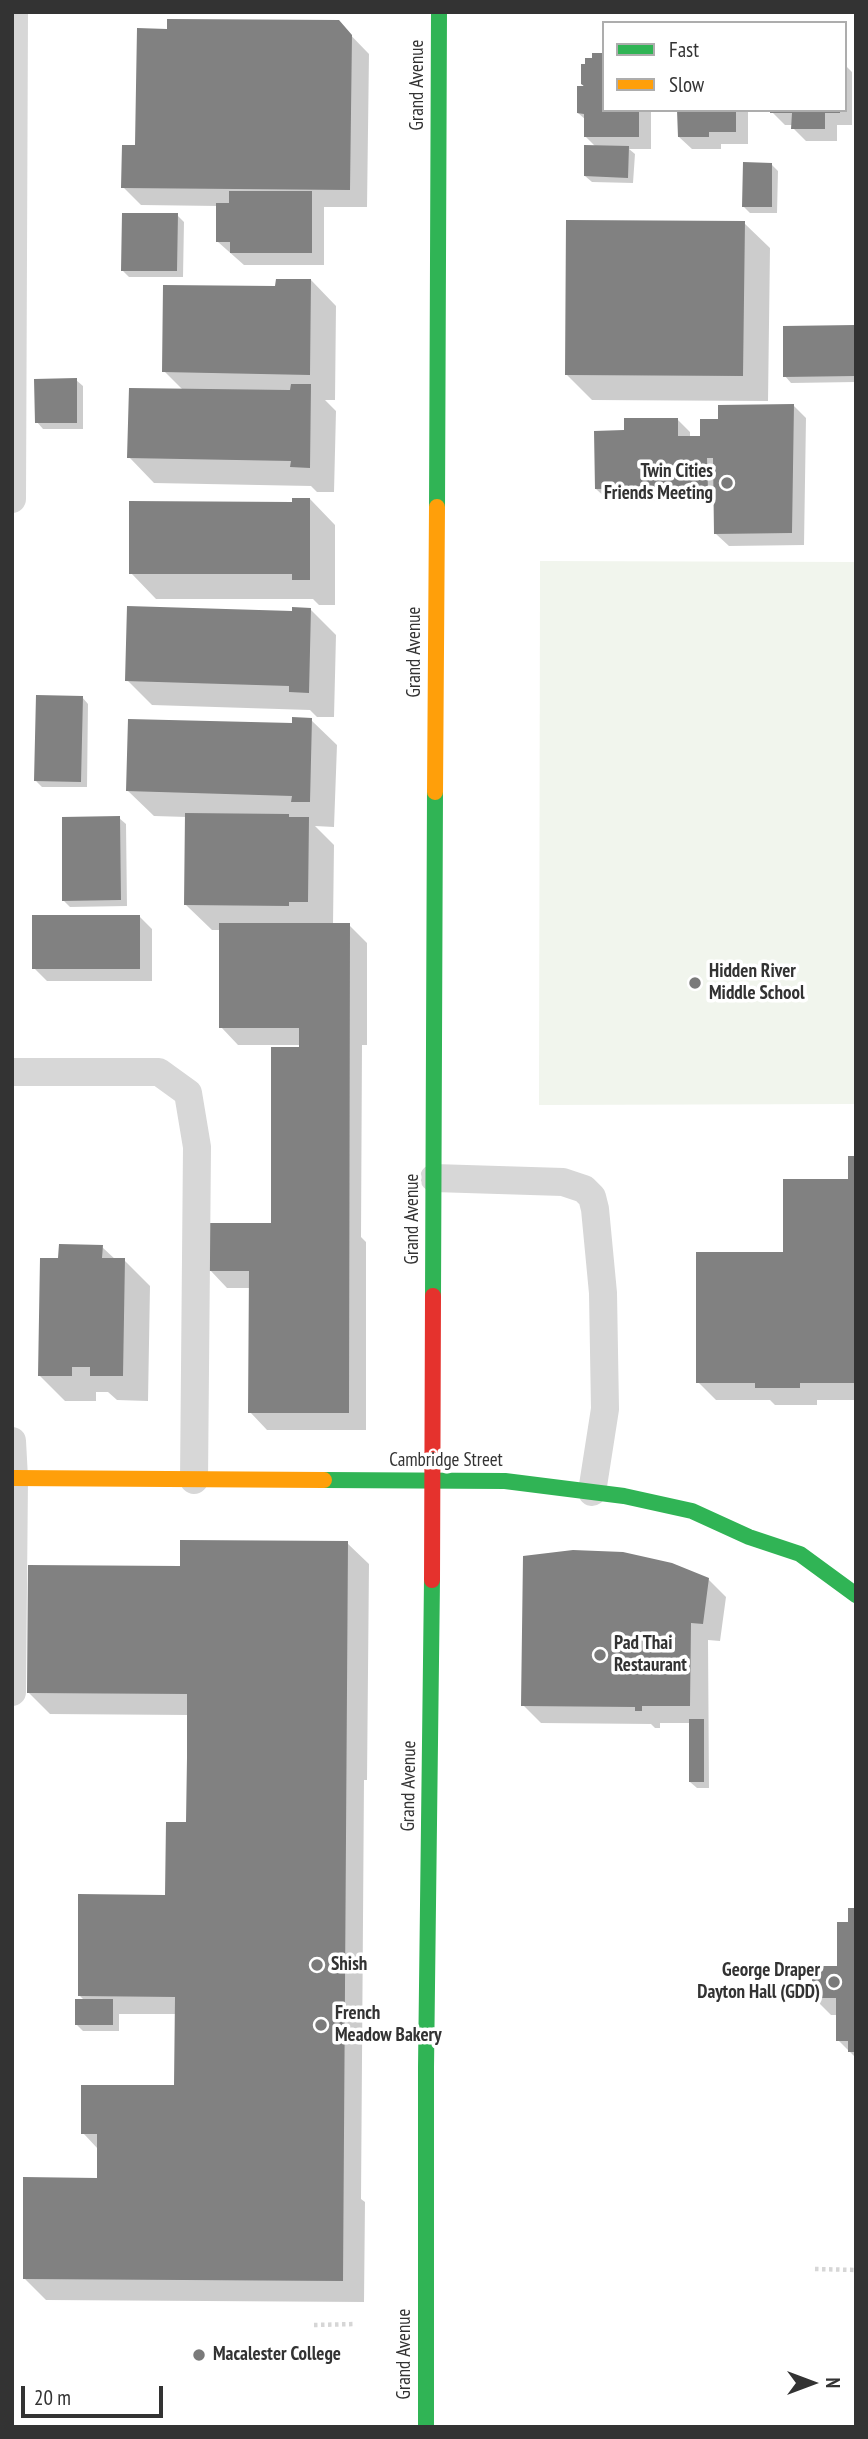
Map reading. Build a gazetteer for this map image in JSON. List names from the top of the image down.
{
  "streets": {
    "main road": ["Grand Avenue", "Cambridge Street"]
  },
  "crossings": [
    ["Grand Avenue", "Cambridge Street"]
  ],
  "places": [
    "Twin Cities Friends Meeting",
    "Hidden River Middle School",
    "Pad Thai Restaurant",
    "Shish",
    "George Draper Dayton Hall (GDD)",
    "French Meadow Bakery",
    "Macalester College"
  ],
  "legend": ["Fast", "Slow"],
  "scale_bar": "20 m",
  "north": "right"
}
